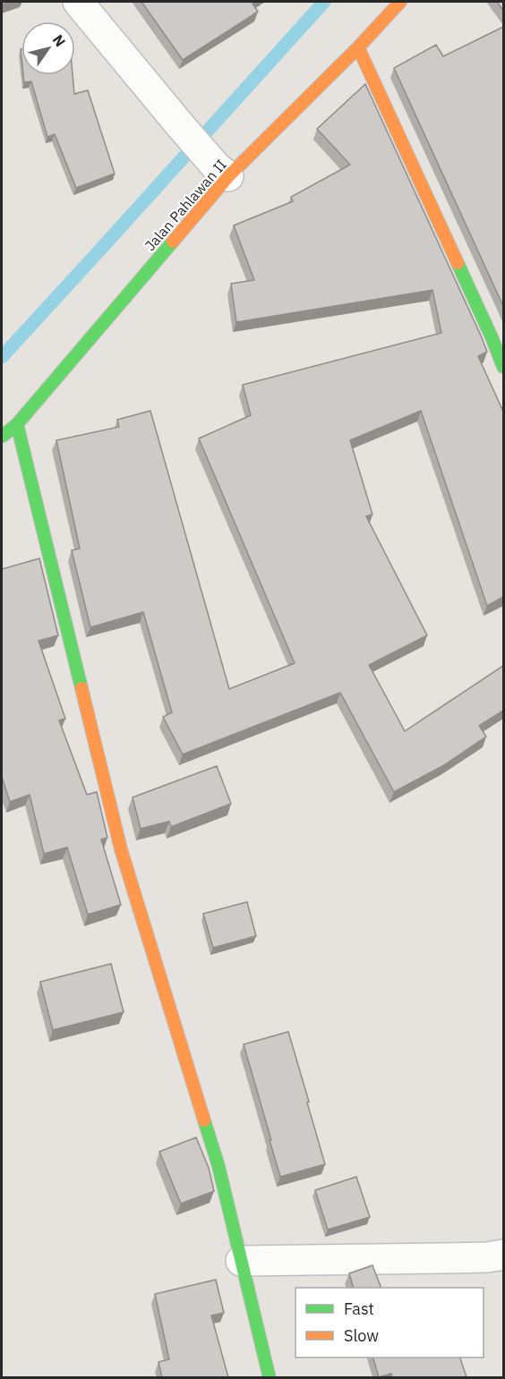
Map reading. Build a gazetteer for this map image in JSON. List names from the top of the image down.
{
  "streets": {
    "street": ["Jalan Pahlawan II"]
  },
  "legend": ["Fast", "Slow"],
  "north": "top right"
}
